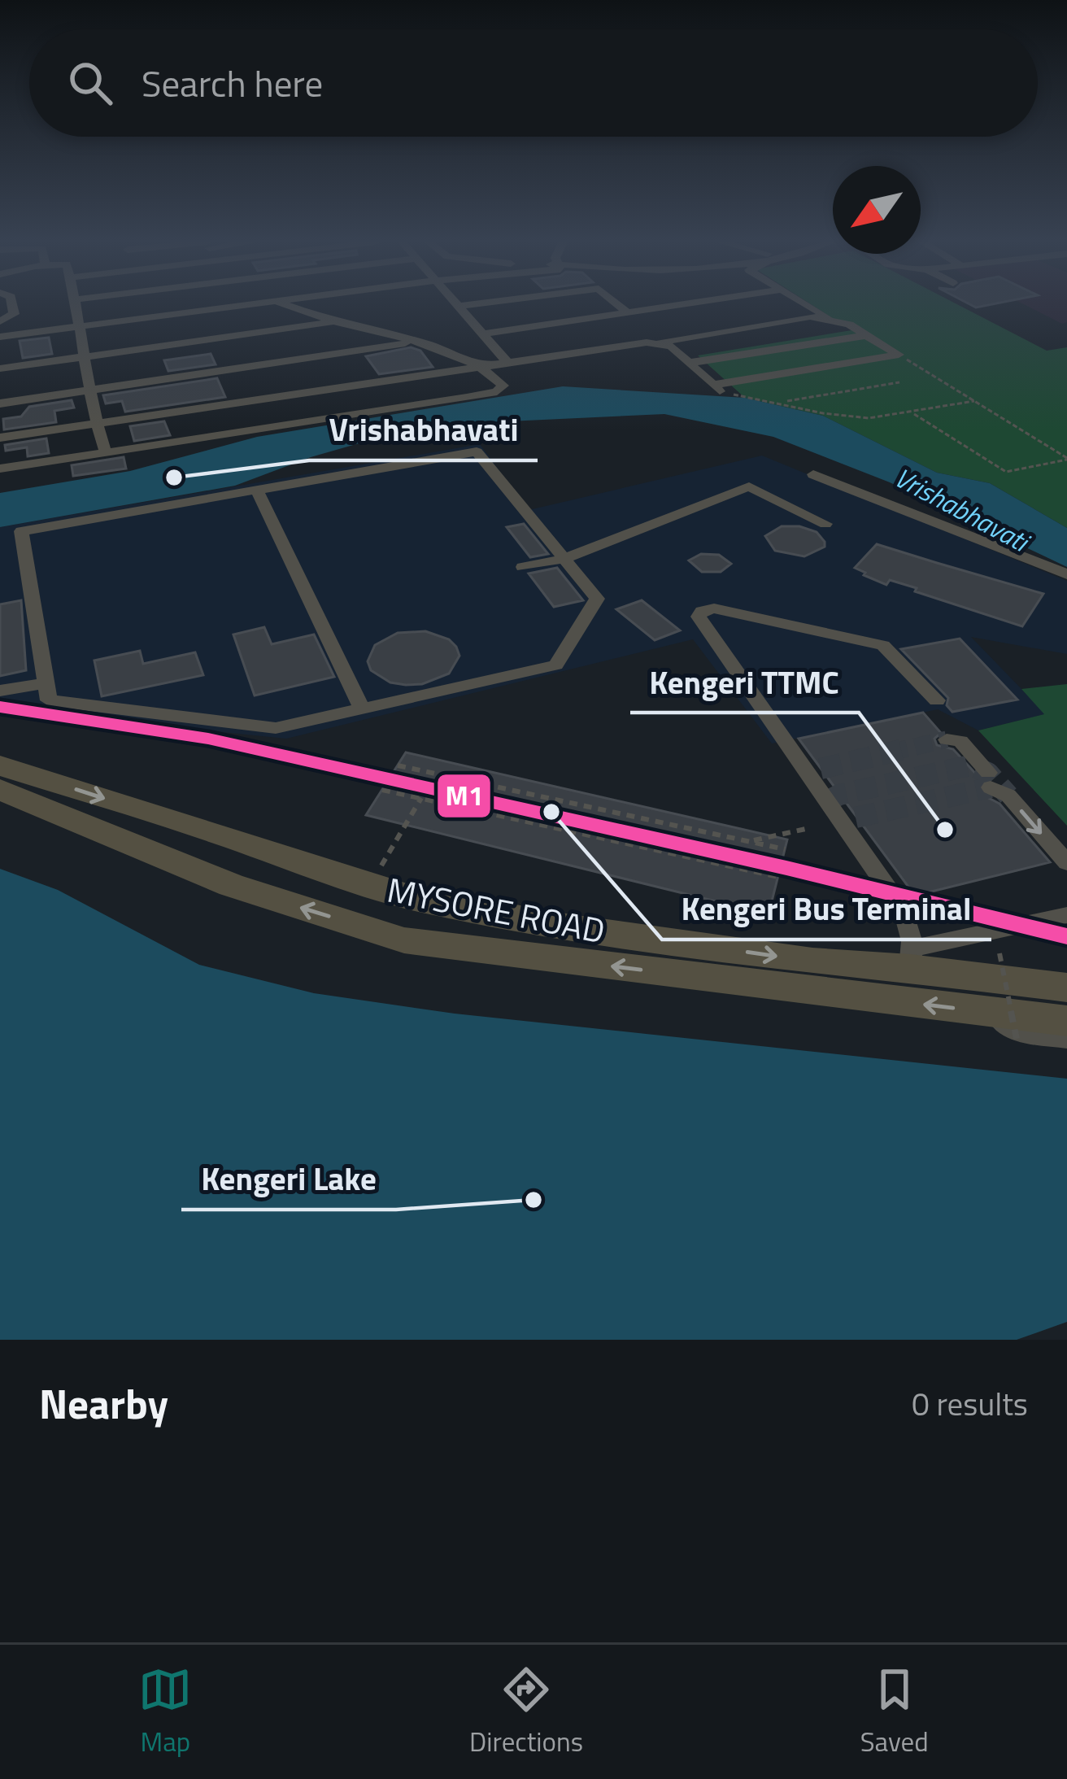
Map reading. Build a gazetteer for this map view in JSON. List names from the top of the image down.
{
  "streets": {
    "highway": ["MYSORE ROAD"]
  },
  "water": ["Vrishabhavati"],
  "places": [
    "Vrishabhavati",
    "Kengeri Bus Terminal",
    "Kengeri TTMC",
    "Kengeri Lake"
  ],
  "lines": ["transit line M1"],
  "north": "bottom left",
  "page": {
    "search": "Search here",
    "heading": ["Nearby", "0 results"],
    "nav": ["Map", "Directions", "Saved"]
  }
}
